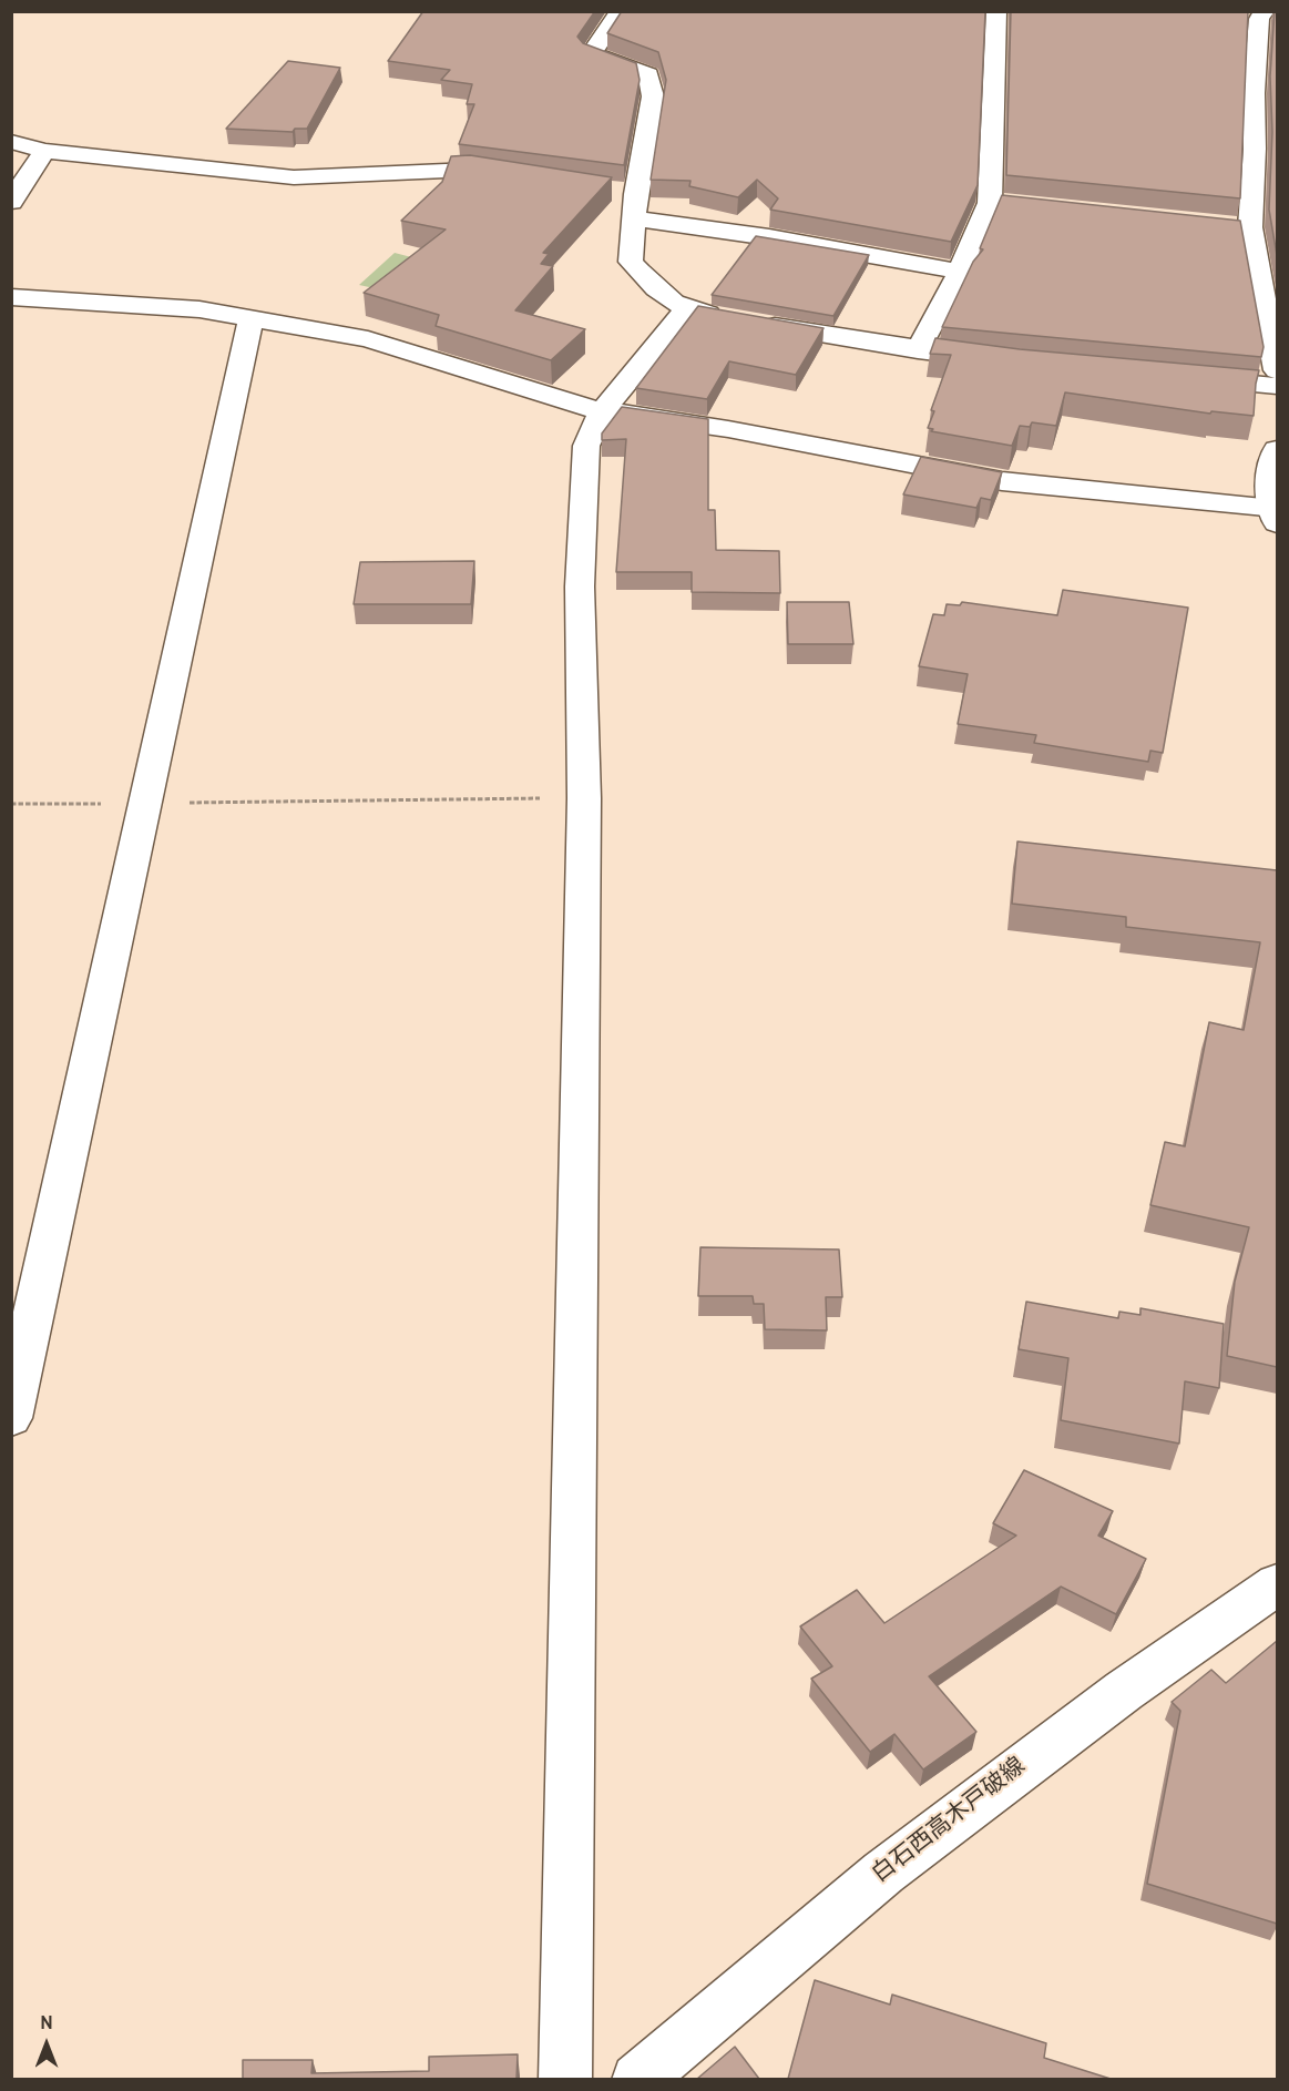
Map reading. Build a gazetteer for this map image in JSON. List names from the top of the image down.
{
  "streets": {
    "street": ["白石西高木戸破線"]
  },
  "north": "top"
}
